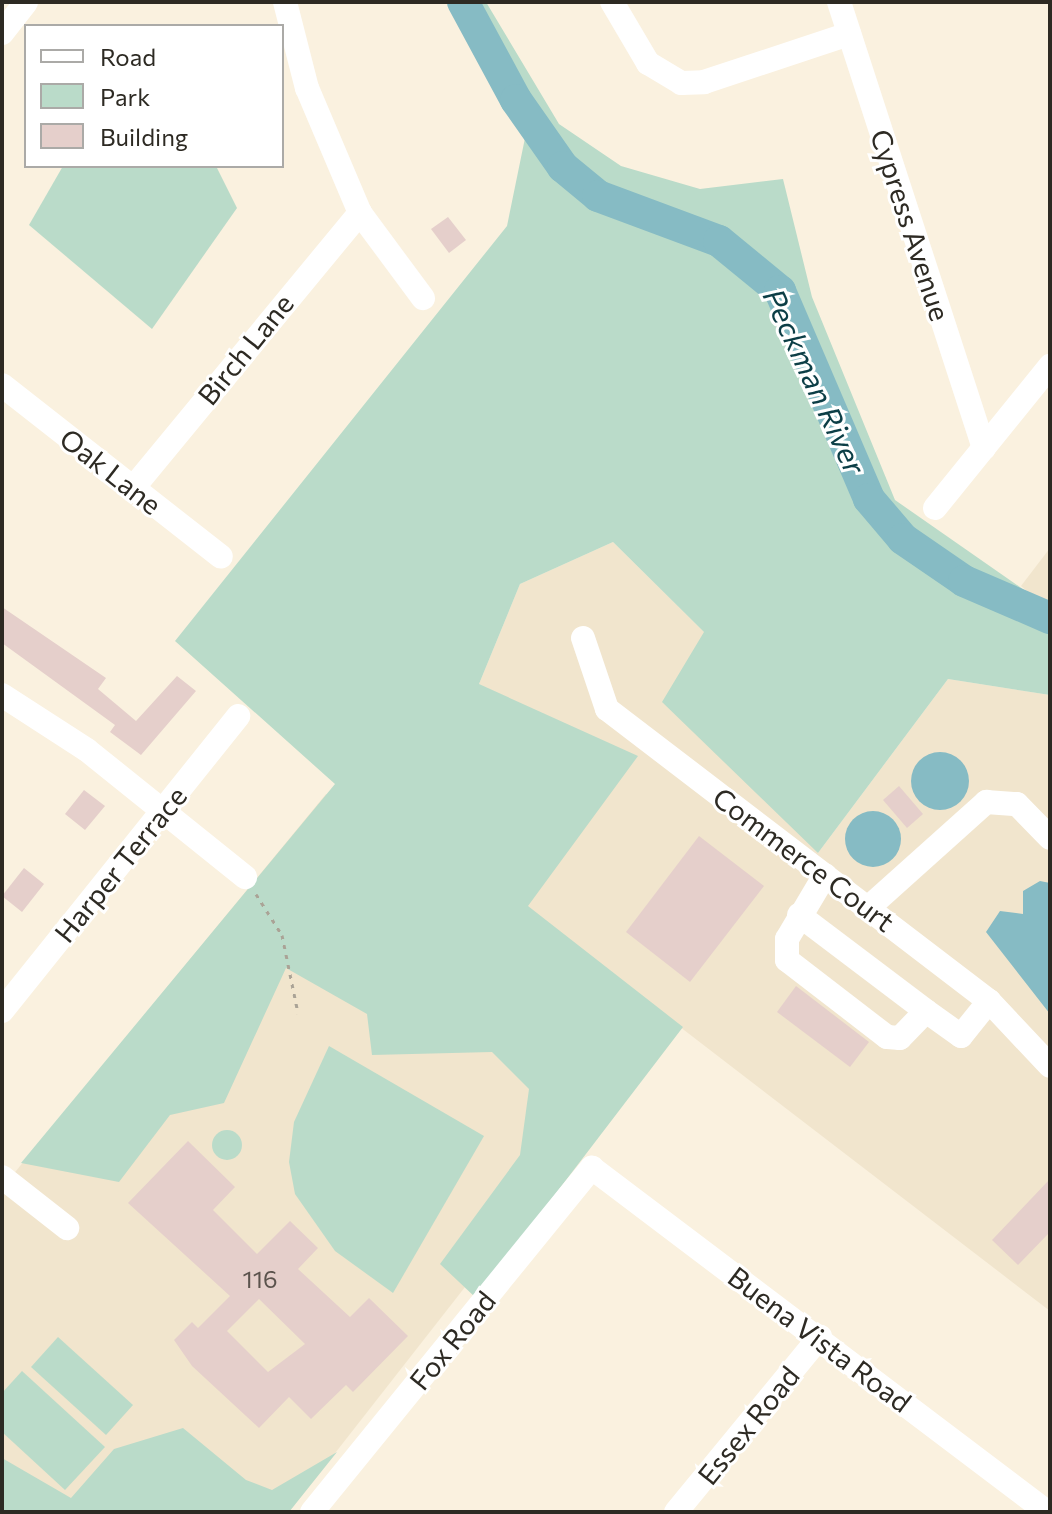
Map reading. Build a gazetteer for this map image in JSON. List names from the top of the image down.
{
  "streets": {
    "street": [
      "Cypress Avenue",
      "Birch Lane",
      "Oak Lane",
      "Commerce Court",
      "Harper Terrace",
      "Buena Vista Road",
      "Fox Road",
      "Essex Road"
    ]
  },
  "crossings": [
    ["Birch Lane", "Oak Lane"],
    ["Buena Vista Road", "Fox Road"],
    ["Buena Vista Road", "Essex Road"]
  ],
  "water": ["Peckman River"],
  "house_numbers": ["116"],
  "legend": ["Road", "Park", "Building"]
}
